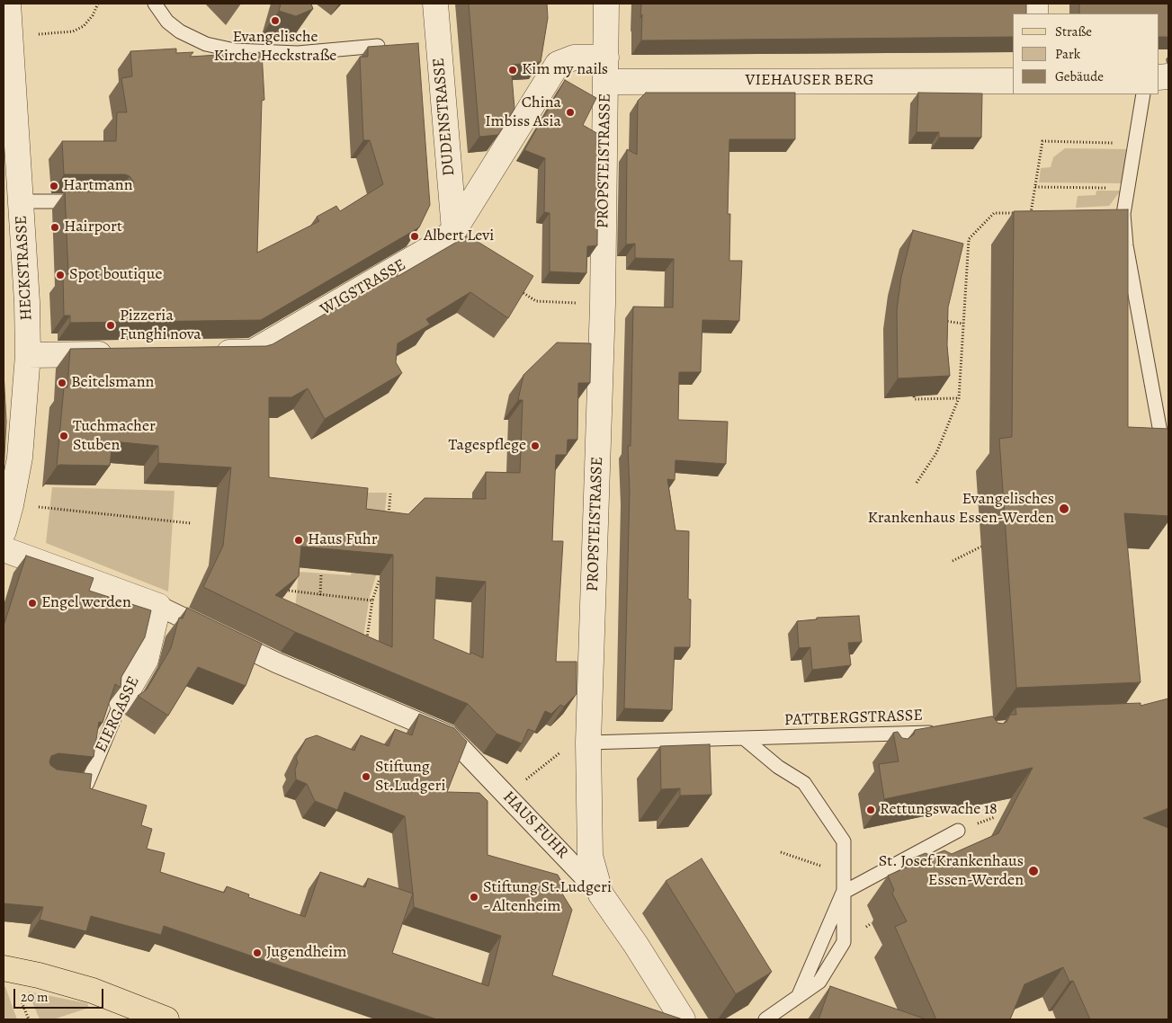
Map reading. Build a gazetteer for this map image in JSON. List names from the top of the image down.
{
  "streets": {
    "street": [
      "VIEHAUSER BERG",
      "DUDENSTRASSE",
      "PROPSTEISTRASSE",
      "HECKSTRASSE",
      "WIGSTRASSE",
      "EIERGASSE",
      "HAUS FUHR"
    ],
    "lane": ["PATTBERGSTRASSE"]
  },
  "crossings": [
    ["VIEHAUSER BERG", "PROPSTEISTRASSE"],
    ["DUDENSTRASSE", "WIGSTRASSE"],
    ["PROPSTEISTRASSE", "WIGSTRASSE"],
    ["PROPSTEISTRASSE", "PATTBERGSTRASSE"],
    ["PROPSTEISTRASSE", "HAUS FUHR"],
    ["EIERGASSE", "HAUS FUHR"]
  ],
  "places": [
    "Evangelische Kirche Heckstraße",
    "Kim my nails",
    "China Imbiss Asia",
    "Hartmann",
    "Hairport",
    "Albert Levi",
    "Spot boutique",
    "Pizzeria Funghi nova",
    "Beitelsmann",
    "Tuchmacher Stuben",
    "Tagespflege",
    "Evangelisches Krankenhaus Essen-Werden",
    "Haus Fuhr",
    "Engel werden",
    "Stiftung St.Ludgeri",
    "Rettungswache 18",
    "St. Josef Krankenhaus Essen-Werden",
    "Stiftung St.Ludgeri - Altenheim",
    "Jugendheim"
  ],
  "legend": ["Straße", "Park", "Gebäude"],
  "scale_bar": "20 m"
}
